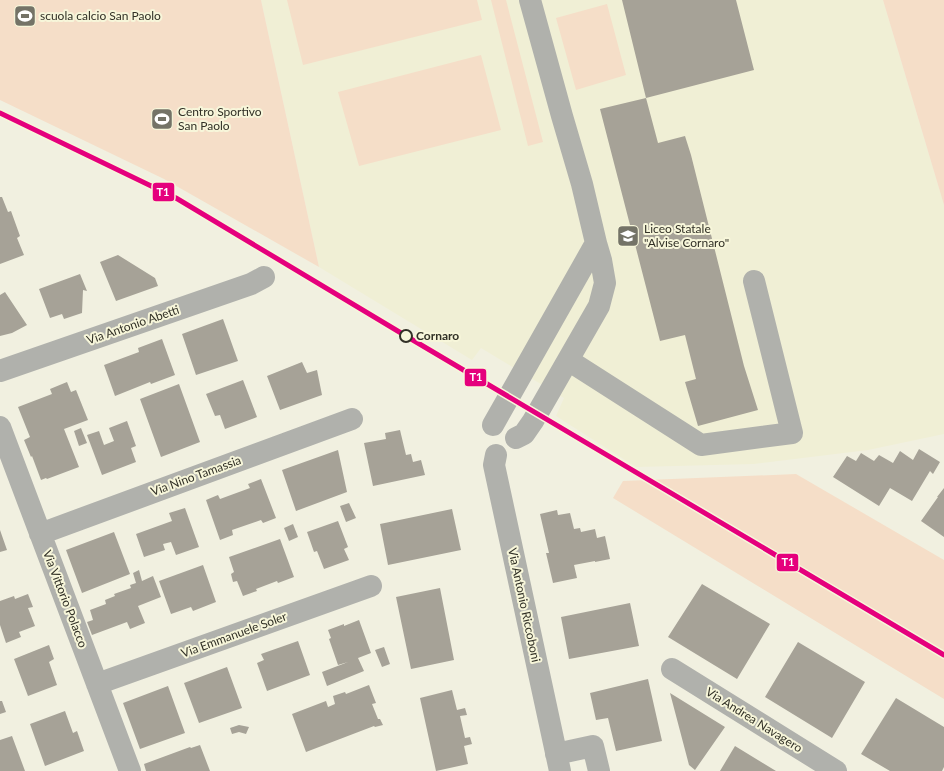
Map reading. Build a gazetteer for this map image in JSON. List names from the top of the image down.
{
  "streets": {
    "street": [
      "Via Antonio Abetti",
      "Via Nino Tamassia",
      "Via Vittorio Polacco",
      "Via Antonio Riccoboni",
      "Via Emmanuele Soler",
      "Via Andrea Navagero"
    ]
  },
  "crossings": [
    ["Via Nino Tamassia", "Via Vittorio Polacco"],
    ["Via Vittorio Polacco", "Via Emmanuele Soler"]
  ],
  "places": {
    "sports": ["scuola calcio San Paolo", "Centro Sportivo San Paolo"],
    "school or university": ["Liceo Statale \"Alvise Cornaro\""],
    "other": ["Cornaro"]
  },
  "lines": ["transit line T1"]
}
